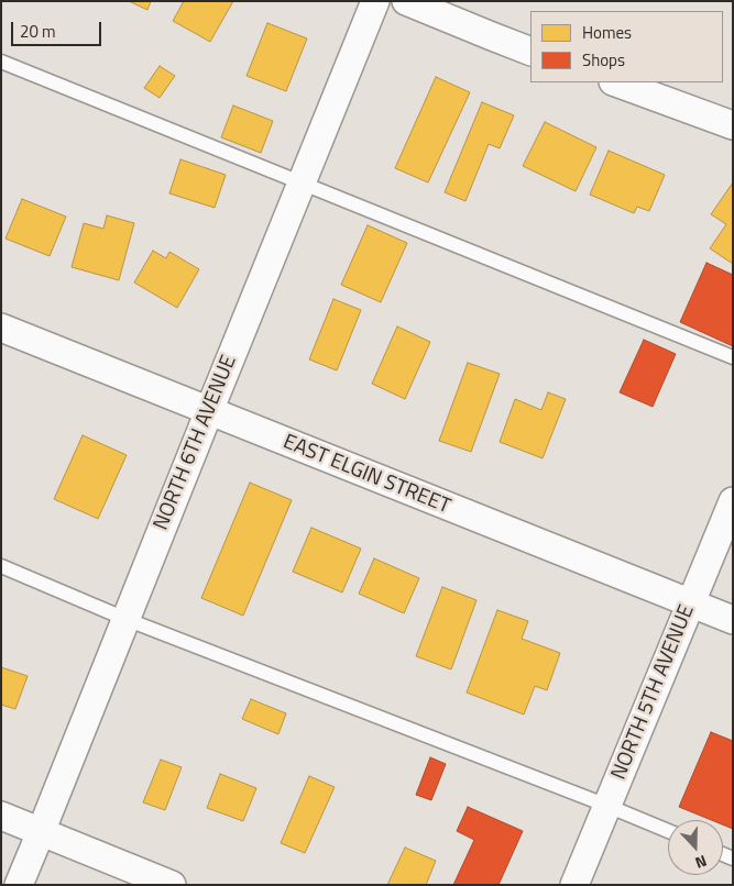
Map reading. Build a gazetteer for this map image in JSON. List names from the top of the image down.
{
  "streets": {
    "street": ["NORTH 6TH AVENUE", "EAST ELGIN STREET", "NORTH 5TH AVENUE"]
  },
  "crossings": [
    ["NORTH 6TH AVENUE", "EAST ELGIN STREET"],
    ["EAST ELGIN STREET", "NORTH 5TH AVENUE"]
  ],
  "legend": ["Homes", "Shops"],
  "scale_bar": "20 m",
  "north": "bottom"
}
